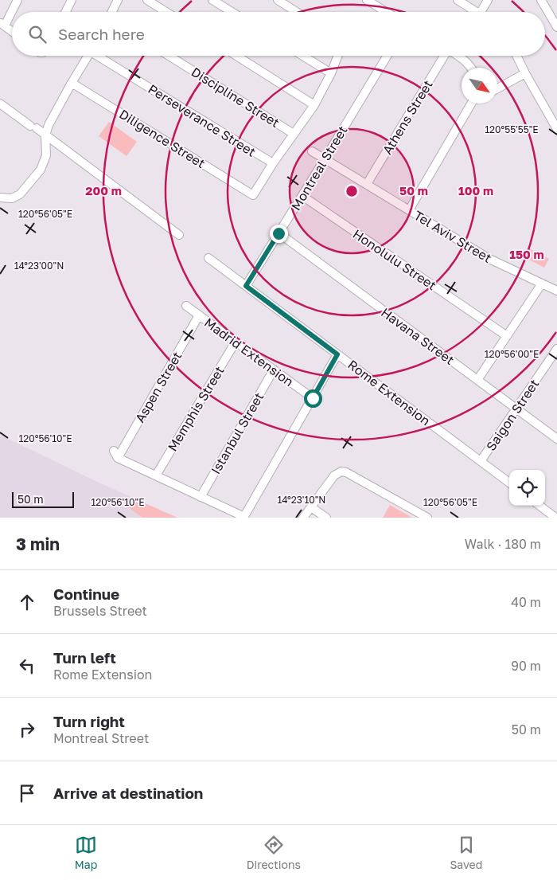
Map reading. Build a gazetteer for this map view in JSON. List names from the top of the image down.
{
  "streets": {
    "street": [
      "Discipline Street",
      "Athens Street",
      "Perseverance Street",
      "Diligence Street",
      "Montreal Street",
      "Tel Aviv Street",
      "Honolulu Street",
      "Havana Street",
      "Madrid Extension",
      "Aspen Street",
      "Rome Extension",
      "Memphis Street",
      "Saigon Street",
      "Istanbul Street"
    ]
  },
  "crossings": [
    ["Athens Street", "Tel Aviv Street"],
    ["Perseverance Street", "Diligence Street"],
    ["Montreal Street", "Tel Aviv Street"],
    ["Montreal Street", "Honolulu Street"],
    ["Montreal Street", "Havana Street"],
    ["Montreal Street", "Rome Extension"],
    ["Havana Street", "Saigon Street"],
    ["Madrid Extension", "Aspen Street"],
    ["Madrid Extension", "Memphis Street"],
    ["Madrid Extension", "Istanbul Street"],
    ["Aspen Street", "Memphis Street"],
    ["Rome Extension", "Saigon Street"]
  ],
  "scale_bar": "50 m",
  "north": "bottom right",
  "page": {
    "search": "Search here",
    "scale": "50 m",
    "heading": ["3 min", "Walk · 180 m"],
    "list": [
      ["Continue", "Brussels Street", "40 m"],
      ["Turn left", "Rome Extension", "90 m"],
      ["Turn right", "Montreal Street", "50 m"],
      "Arrive at destination"
    ],
    "nav": ["Map", "Directions", "Saved"]
  },
  "coordinates": [
    "120°55'55\"E",
    "120°56'05\"E",
    "14°23'00\"N",
    "120°56'00\"E",
    "120°56'10\"E",
    "14°23'10\"N"
  ],
  "rings": [
    "50 m",
    "100 m",
    "200 m",
    "150 m"
  ]
}
